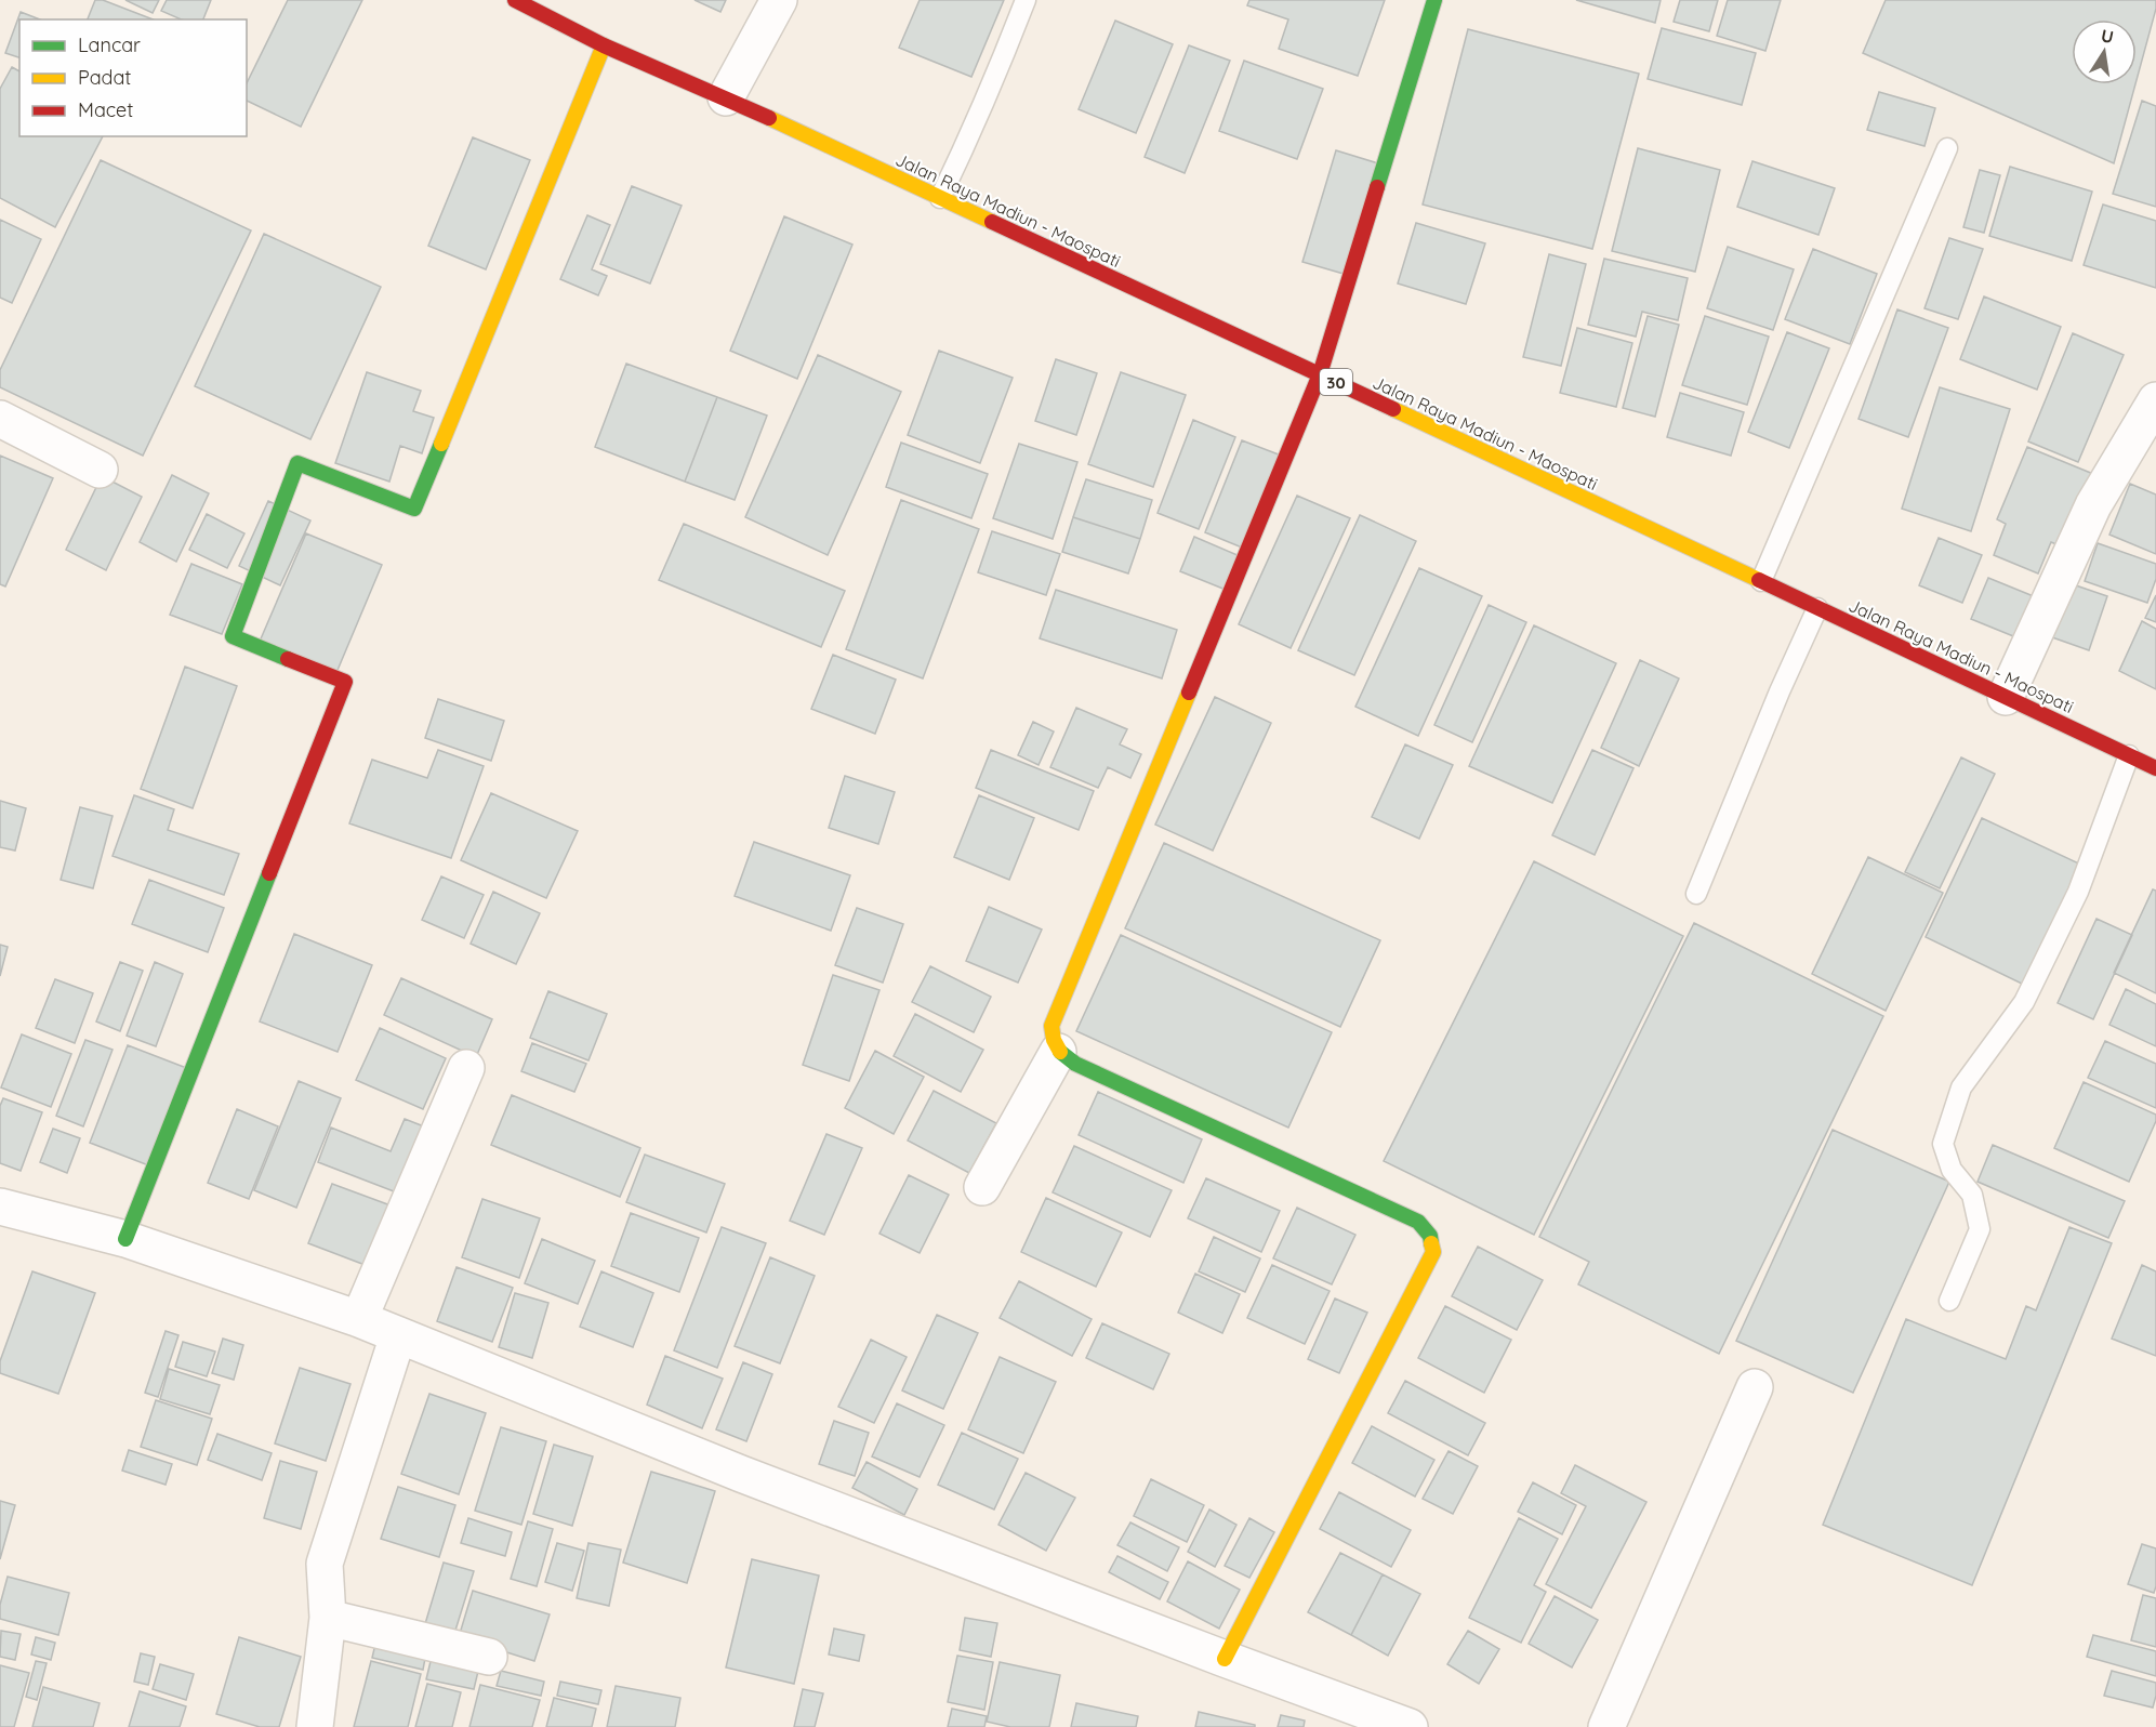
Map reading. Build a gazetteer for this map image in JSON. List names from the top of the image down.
{
  "streets": {
    "main road": ["Jalan Raya Madiun - Maospati", "30"]
  },
  "legend": ["Lancar", "Padat", "Macet"],
  "north": "top"
}
